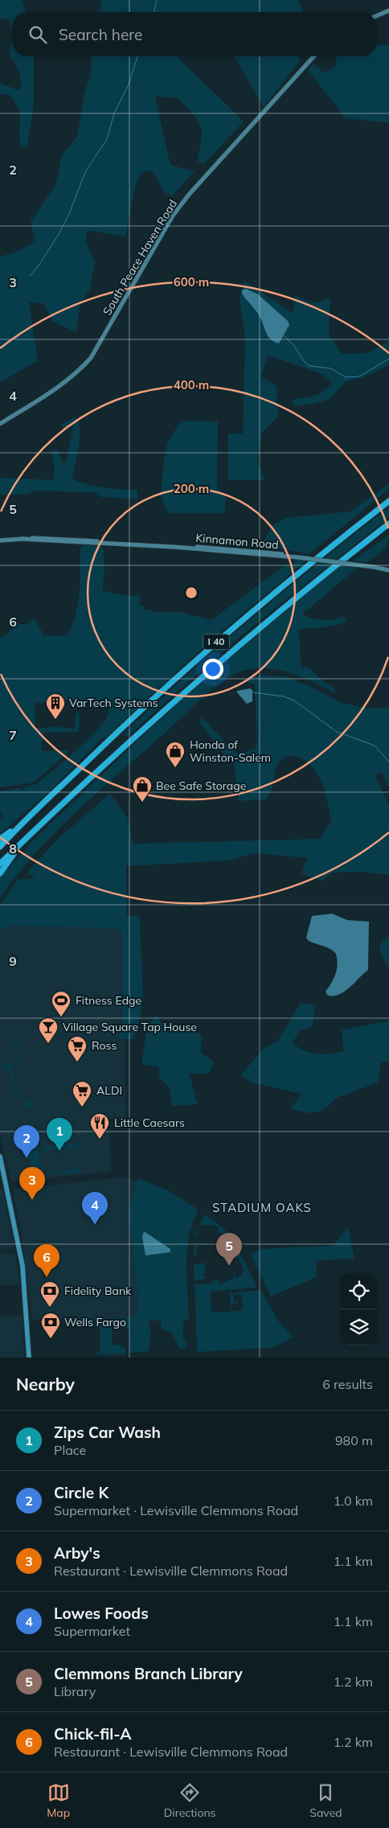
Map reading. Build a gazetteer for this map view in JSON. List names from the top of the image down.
{
  "streets": {
    "highway": ["I 40"],
    "main road": ["South Peace Haven Road", "Kinnamon Road"]
  },
  "districts": ["STADIUM OAKS"],
  "places": {
    "building": ["VarTech Systems"],
    "shop": ["Honda of Winston-Salem", "Bee Safe Storage"],
    "sports": ["Fitness Edge"],
    "bar": ["Village Square Tap House"],
    "supermarket": ["Ross", "ALDI"],
    "restaurant": ["Little Caesars"],
    "bank": ["Fidelity Bank", "Wells Fargo"]
  },
  "page": {
    "search": "Search here",
    "pins": [
      "1",
      "2",
      "3",
      "4",
      "5",
      "6"
    ],
    "heading": ["Nearby", "6 results"],
    "list": [
      {
        "mark": "1",
        "name": "Zips Car Wash",
        "note": "Place",
        "value": "980 m"
      },
      {
        "mark": "2",
        "name": "Circle K",
        "note": "Supermarket · Lewisville Clemmons Road",
        "value": "1.0 km"
      },
      {
        "mark": "3",
        "name": "Arby's",
        "note": "Restaurant · Lewisville Clemmons Road",
        "value": "1.1 km"
      },
      {
        "mark": "4",
        "name": "Lowes Foods",
        "note": "Supermarket",
        "value": "1.1 km"
      },
      {
        "mark": "5",
        "name": "Clemmons Branch Library",
        "note": "Library",
        "value": "1.2 km"
      },
      {
        "mark": "6",
        "name": "Chick-fil-A",
        "note": "Restaurant · Lewisville Clemmons Road",
        "value": "1.2 km"
      }
    ],
    "nav": ["Map", "Directions", "Saved"]
  },
  "grid": {
    "rows": [
      "2",
      "3",
      "4",
      "5",
      "6",
      "7",
      "8",
      "9"
    ]
  },
  "rings": ["600 m", "400 m", "200 m"]
}
